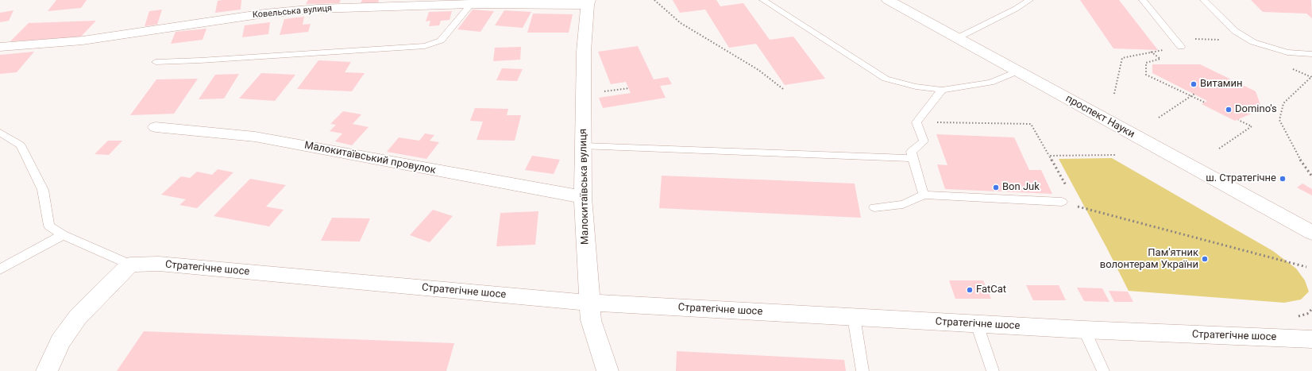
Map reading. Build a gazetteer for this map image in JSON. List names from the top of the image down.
{
  "streets": {
    "street": [
      "Ковельська вулиця",
      "проспект Науки",
      "Малокитаївський провулок",
      "Малокитаївська вулиця",
      "Стратегічне шосе"
    ]
  },
  "crossings": [
    ["Ковельська вулиця", "Малокитаївська вулиця"],
    ["Малокитаївський провулок", "Малокитаївська вулиця"],
    ["Малокитаївська вулиця", "Стратегічне шосе"]
  ],
  "places": [
    "Витамин",
    "Domino's",
    "ш. Стратегічне",
    "Bon Juk",
    "Пам'ятник волонтерам України",
    "FatCat"
  ]
}
